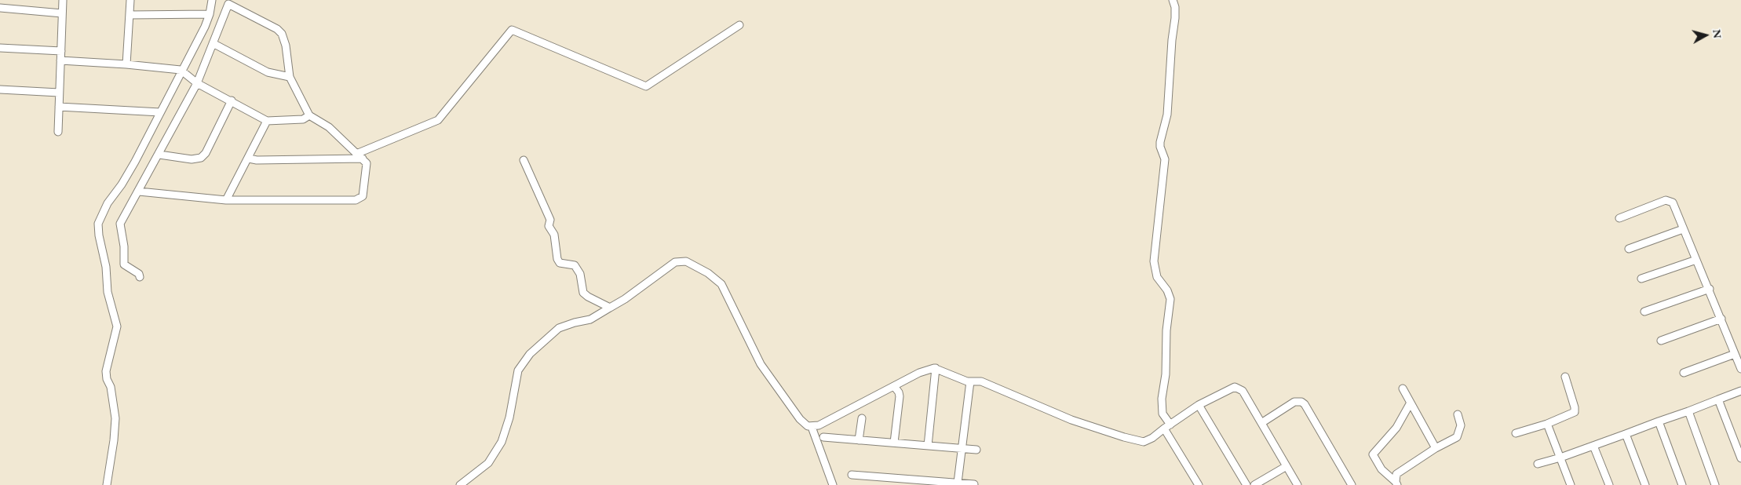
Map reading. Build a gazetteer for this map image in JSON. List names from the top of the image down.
{
  "north": "right"
}
